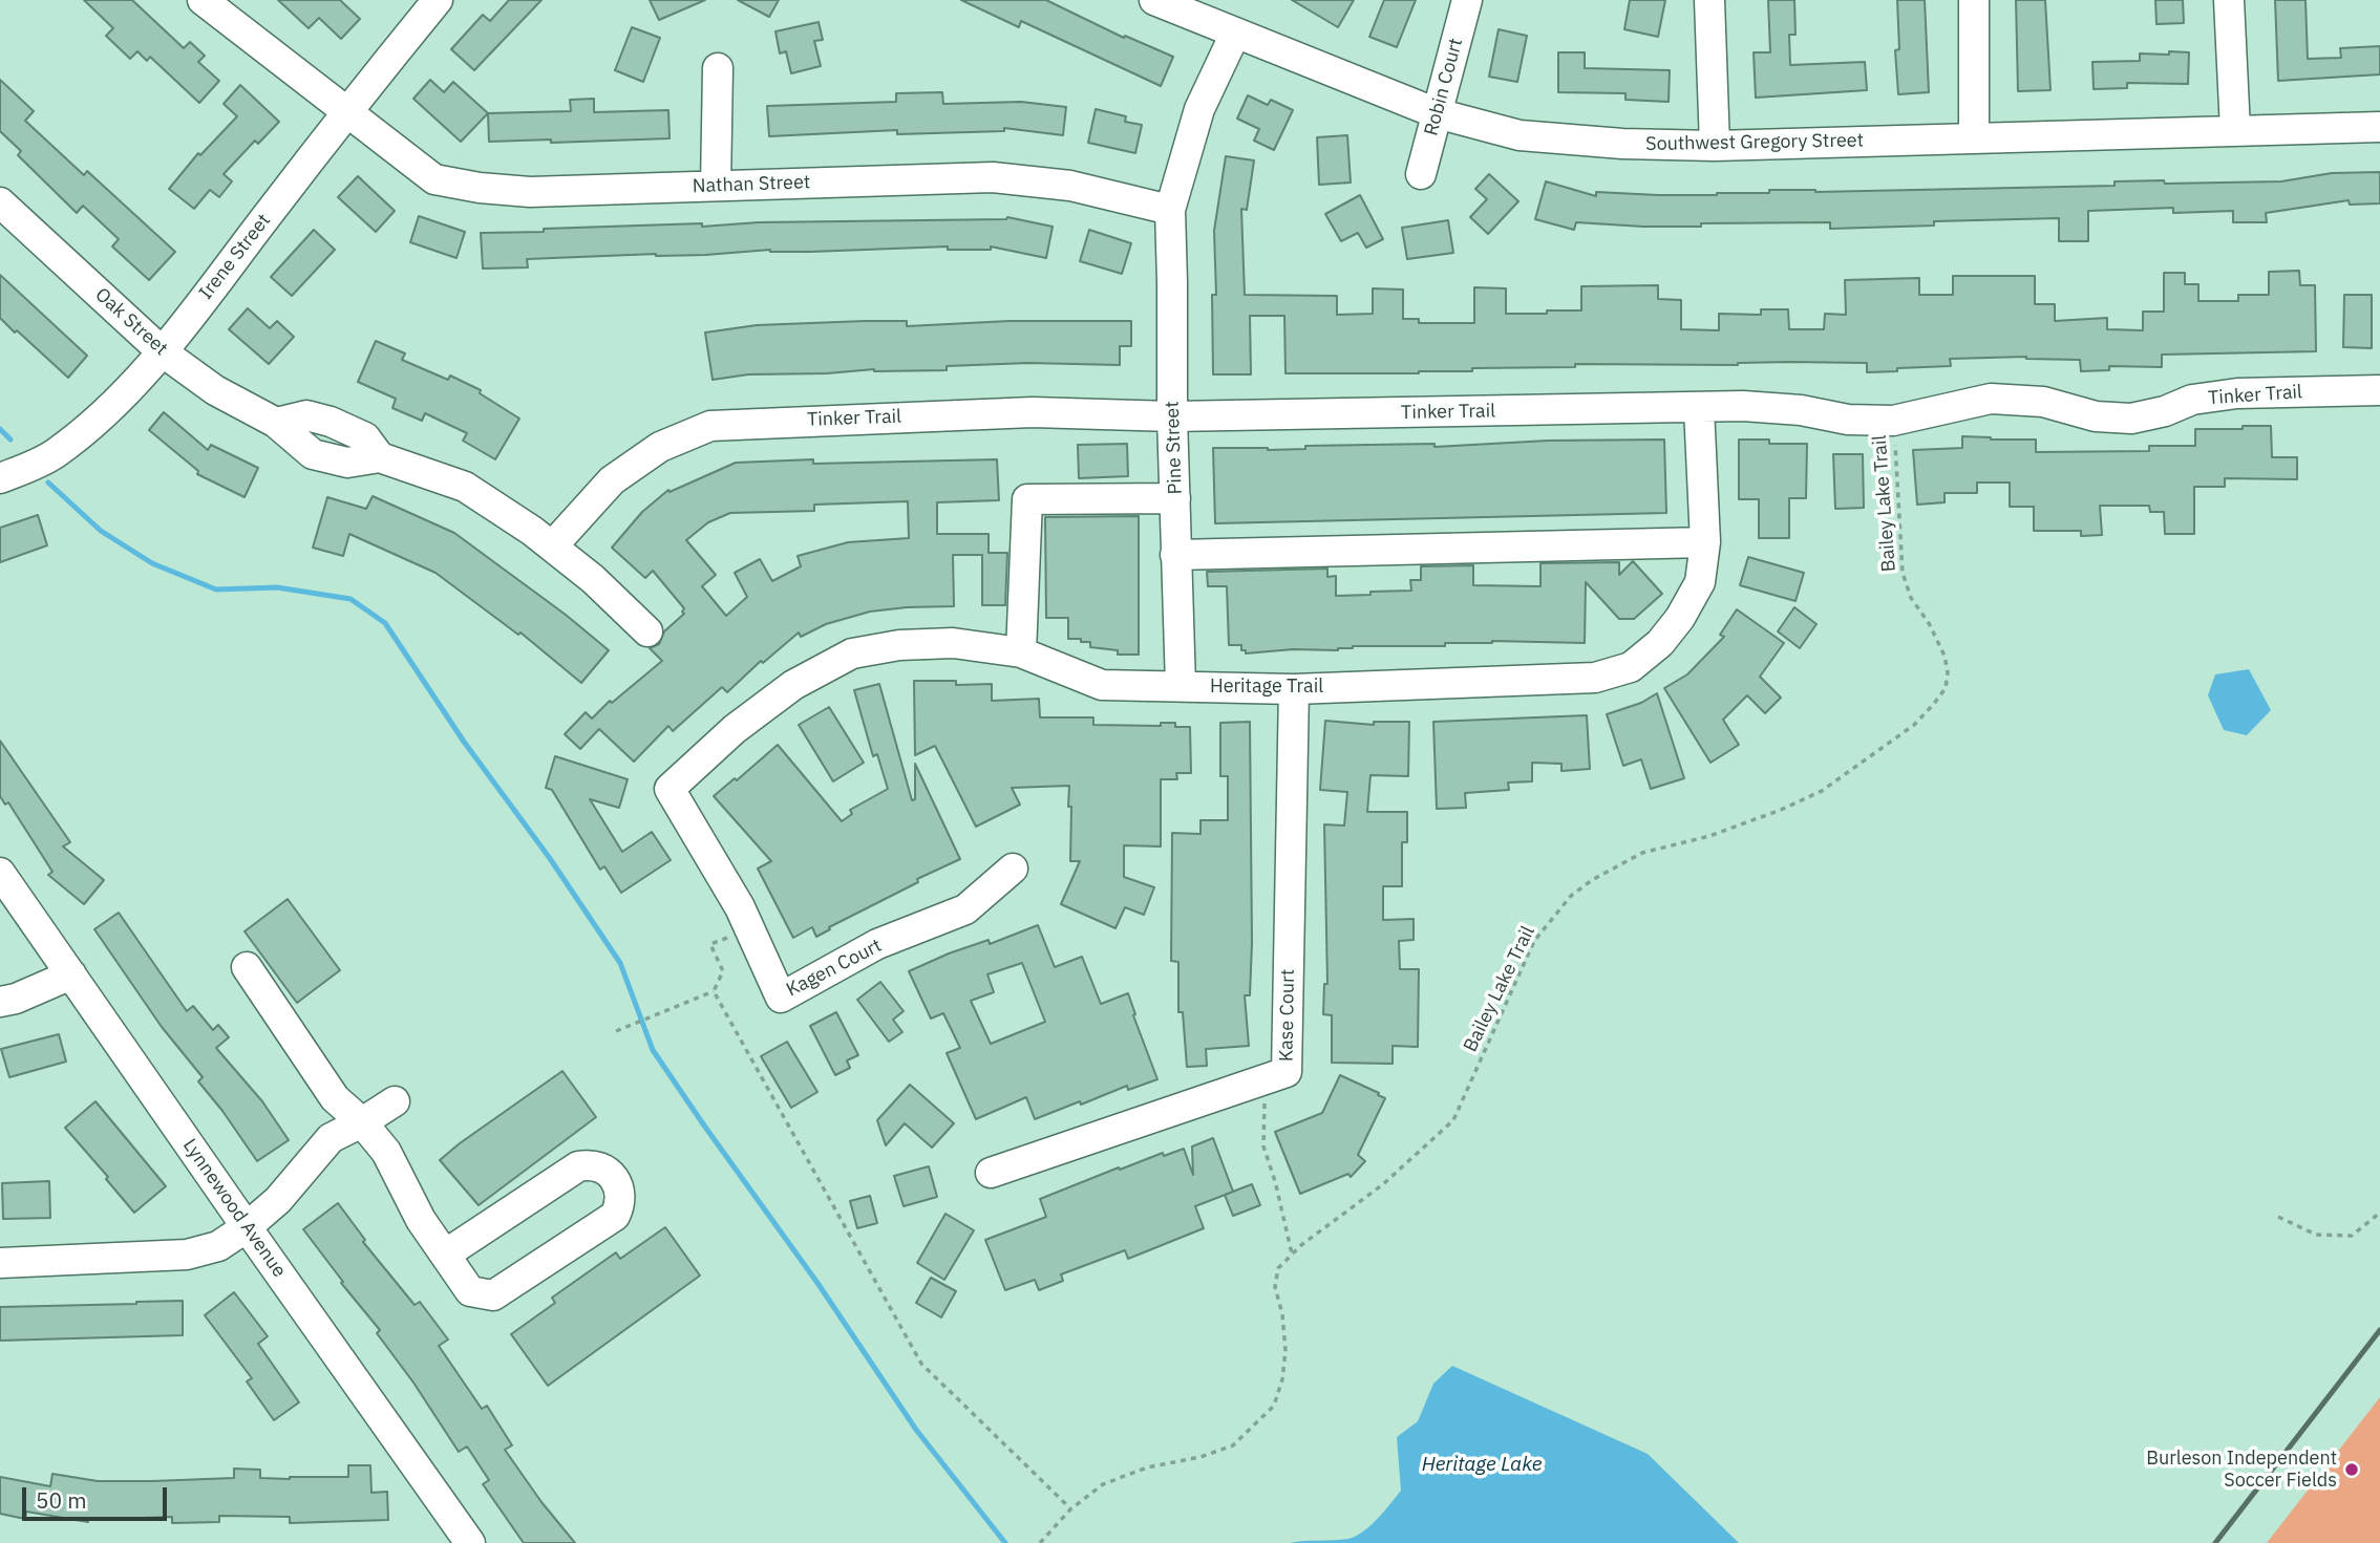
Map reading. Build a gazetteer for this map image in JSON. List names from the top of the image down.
{
  "streets": {
    "street": [
      "Robin Court",
      "Southwest Gregory Street",
      "Nathan Street",
      "Irene Street",
      "Oak Street",
      "Tinker Trail",
      "Pine Street",
      "Heritage Trail",
      "Kagen Court",
      "Kase Court",
      "Lynnewood Avenue"
    ],
    "path": ["Bailey Lake Trail"]
  },
  "crossings": [
    ["Robin Court", "Southwest Gregory Street"],
    ["Nathan Street", "Irene Street"],
    ["Nathan Street", "Pine Street"],
    ["Irene Street", "Oak Street"],
    ["Oak Street", "Tinker Trail"],
    ["Tinker Trail", "Pine Street"],
    ["Tinker Trail", "Bailey Lake Trail"],
    ["Tinker Trail", "Heritage Trail"],
    ["Pine Street", "Heritage Trail"],
    ["Heritage Trail", "Kagen Court"],
    ["Heritage Trail", "Kase Court"]
  ],
  "water": ["Heritage Lake"],
  "places": ["Burleson Independent Soccer Fields"],
  "scale_bar": "50 m"
}
